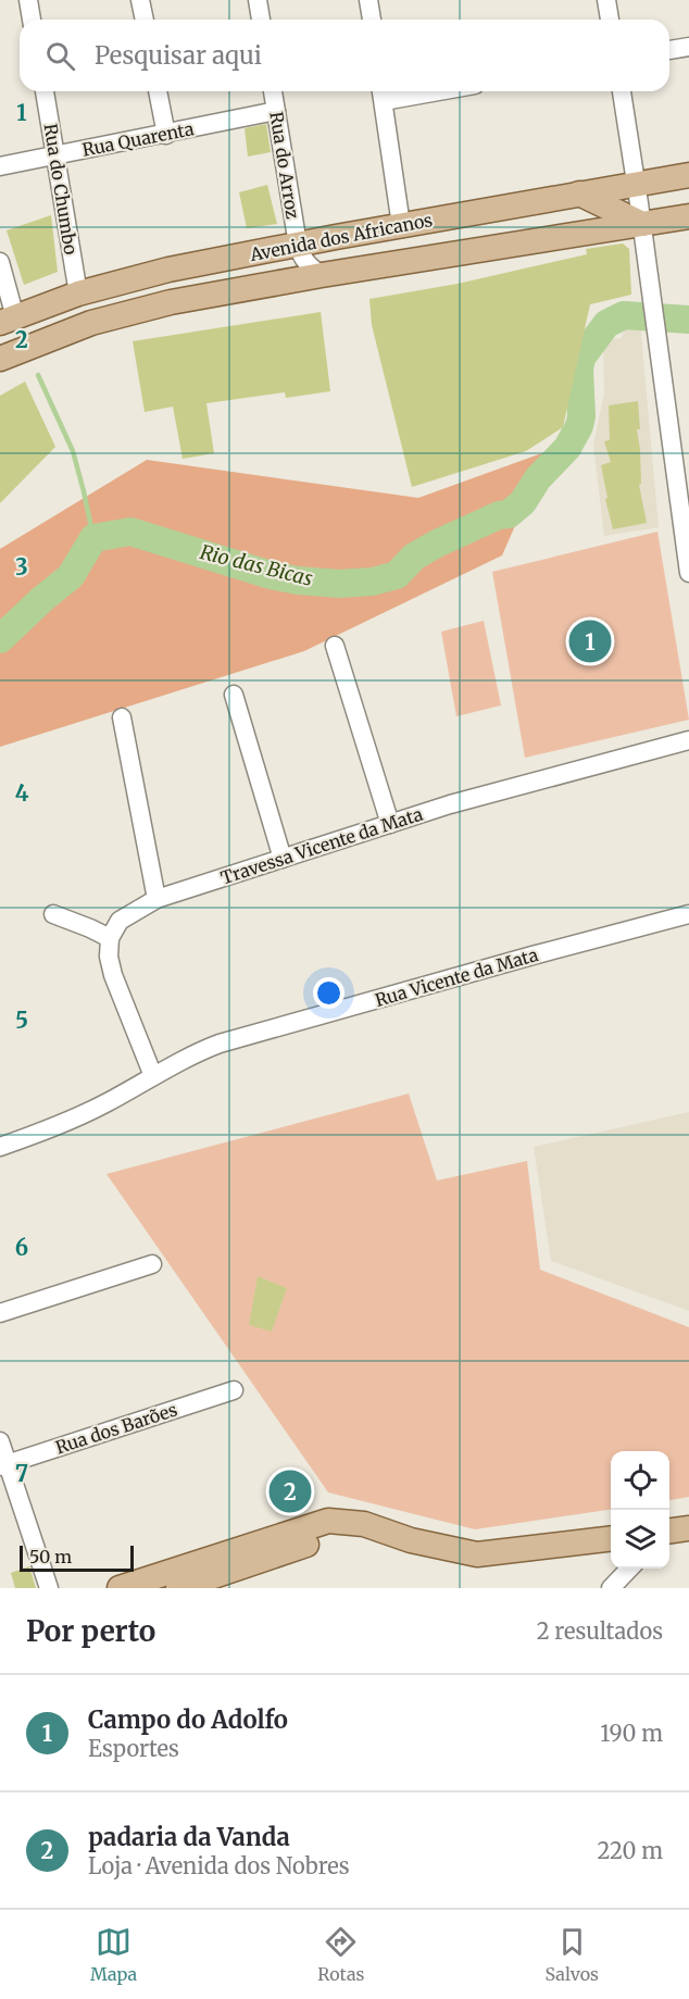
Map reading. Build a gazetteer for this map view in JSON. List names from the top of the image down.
{
  "streets": {
    "main road": ["Avenida dos Africanos"],
    "street": [
      "Rua Quarenta",
      "Rua do Arroz",
      "Rua do Chumbo",
      "Travessa Vicente da Mata",
      "Rua Vicente da Mata",
      "Rua dos Barões"
    ]
  },
  "crossings": [
    ["Rua Quarenta", "Rua do Arroz"],
    ["Rua Quarenta", "Rua do Chumbo"],
    ["Rua do Arroz", "Avenida dos Africanos"],
    ["Rua do Chumbo", "Avenida dos Africanos"]
  ],
  "water": ["Rio das Bicas"],
  "scale_bar": "50 m",
  "page": {
    "search": "Pesquisar aqui",
    "pins": ["1", "2"],
    "scale": "50 m",
    "heading": ["Por perto", "2 resultados"],
    "list": [
      {
        "mark": "1",
        "name": "Campo do Adolfo",
        "note": "Esportes",
        "value": "190 m"
      },
      {
        "mark": "2",
        "name": "padaria da Vanda",
        "note": "Loja · Avenida dos Nobres",
        "value": "220 m"
      }
    ],
    "nav": ["Mapa", "Rotas", "Salvos"]
  },
  "grid": {
    "rows": [
      "1",
      "2",
      "3",
      "4",
      "5",
      "6",
      "7"
    ]
  }
}
